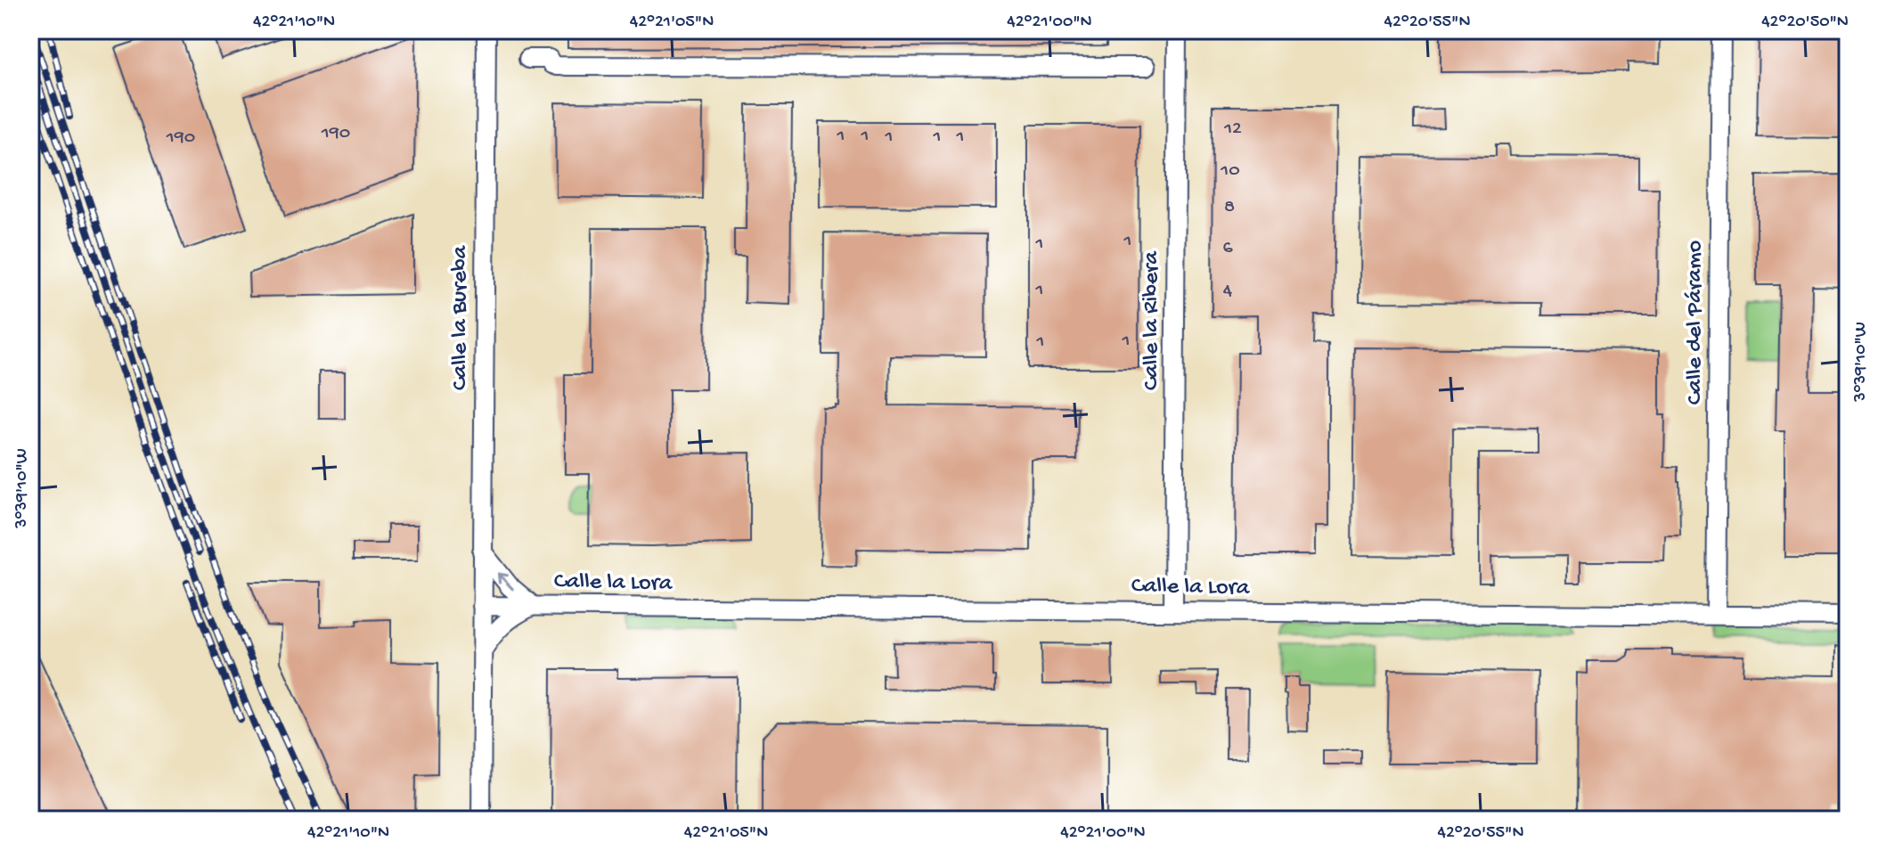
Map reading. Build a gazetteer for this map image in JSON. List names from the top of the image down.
{
  "streets": {
    "street": [
      "Calle la Bureba",
      "Calle la Ribera",
      "Calle del Páramo",
      "Calle la Lora"
    ]
  },
  "crossings": [
    ["Calle la Bureba", "Calle la Lora"],
    ["Calle la Ribera", "Calle la Lora"],
    ["Calle del Páramo", "Calle la Lora"]
  ],
  "house_numbers": [
    "12",
    "190",
    "1",
    "1",
    "1",
    "1",
    "1",
    "190",
    "10",
    "8",
    "1",
    "1",
    "6",
    "1",
    "4",
    "1",
    "1"
  ],
  "coordinates": [
    "42°21'10\"N",
    "42°21'05\"N",
    "42°21'00\"N",
    "42°20'55\"N",
    "42°20'50\"N",
    "3°39'10\"W"
  ]
}
